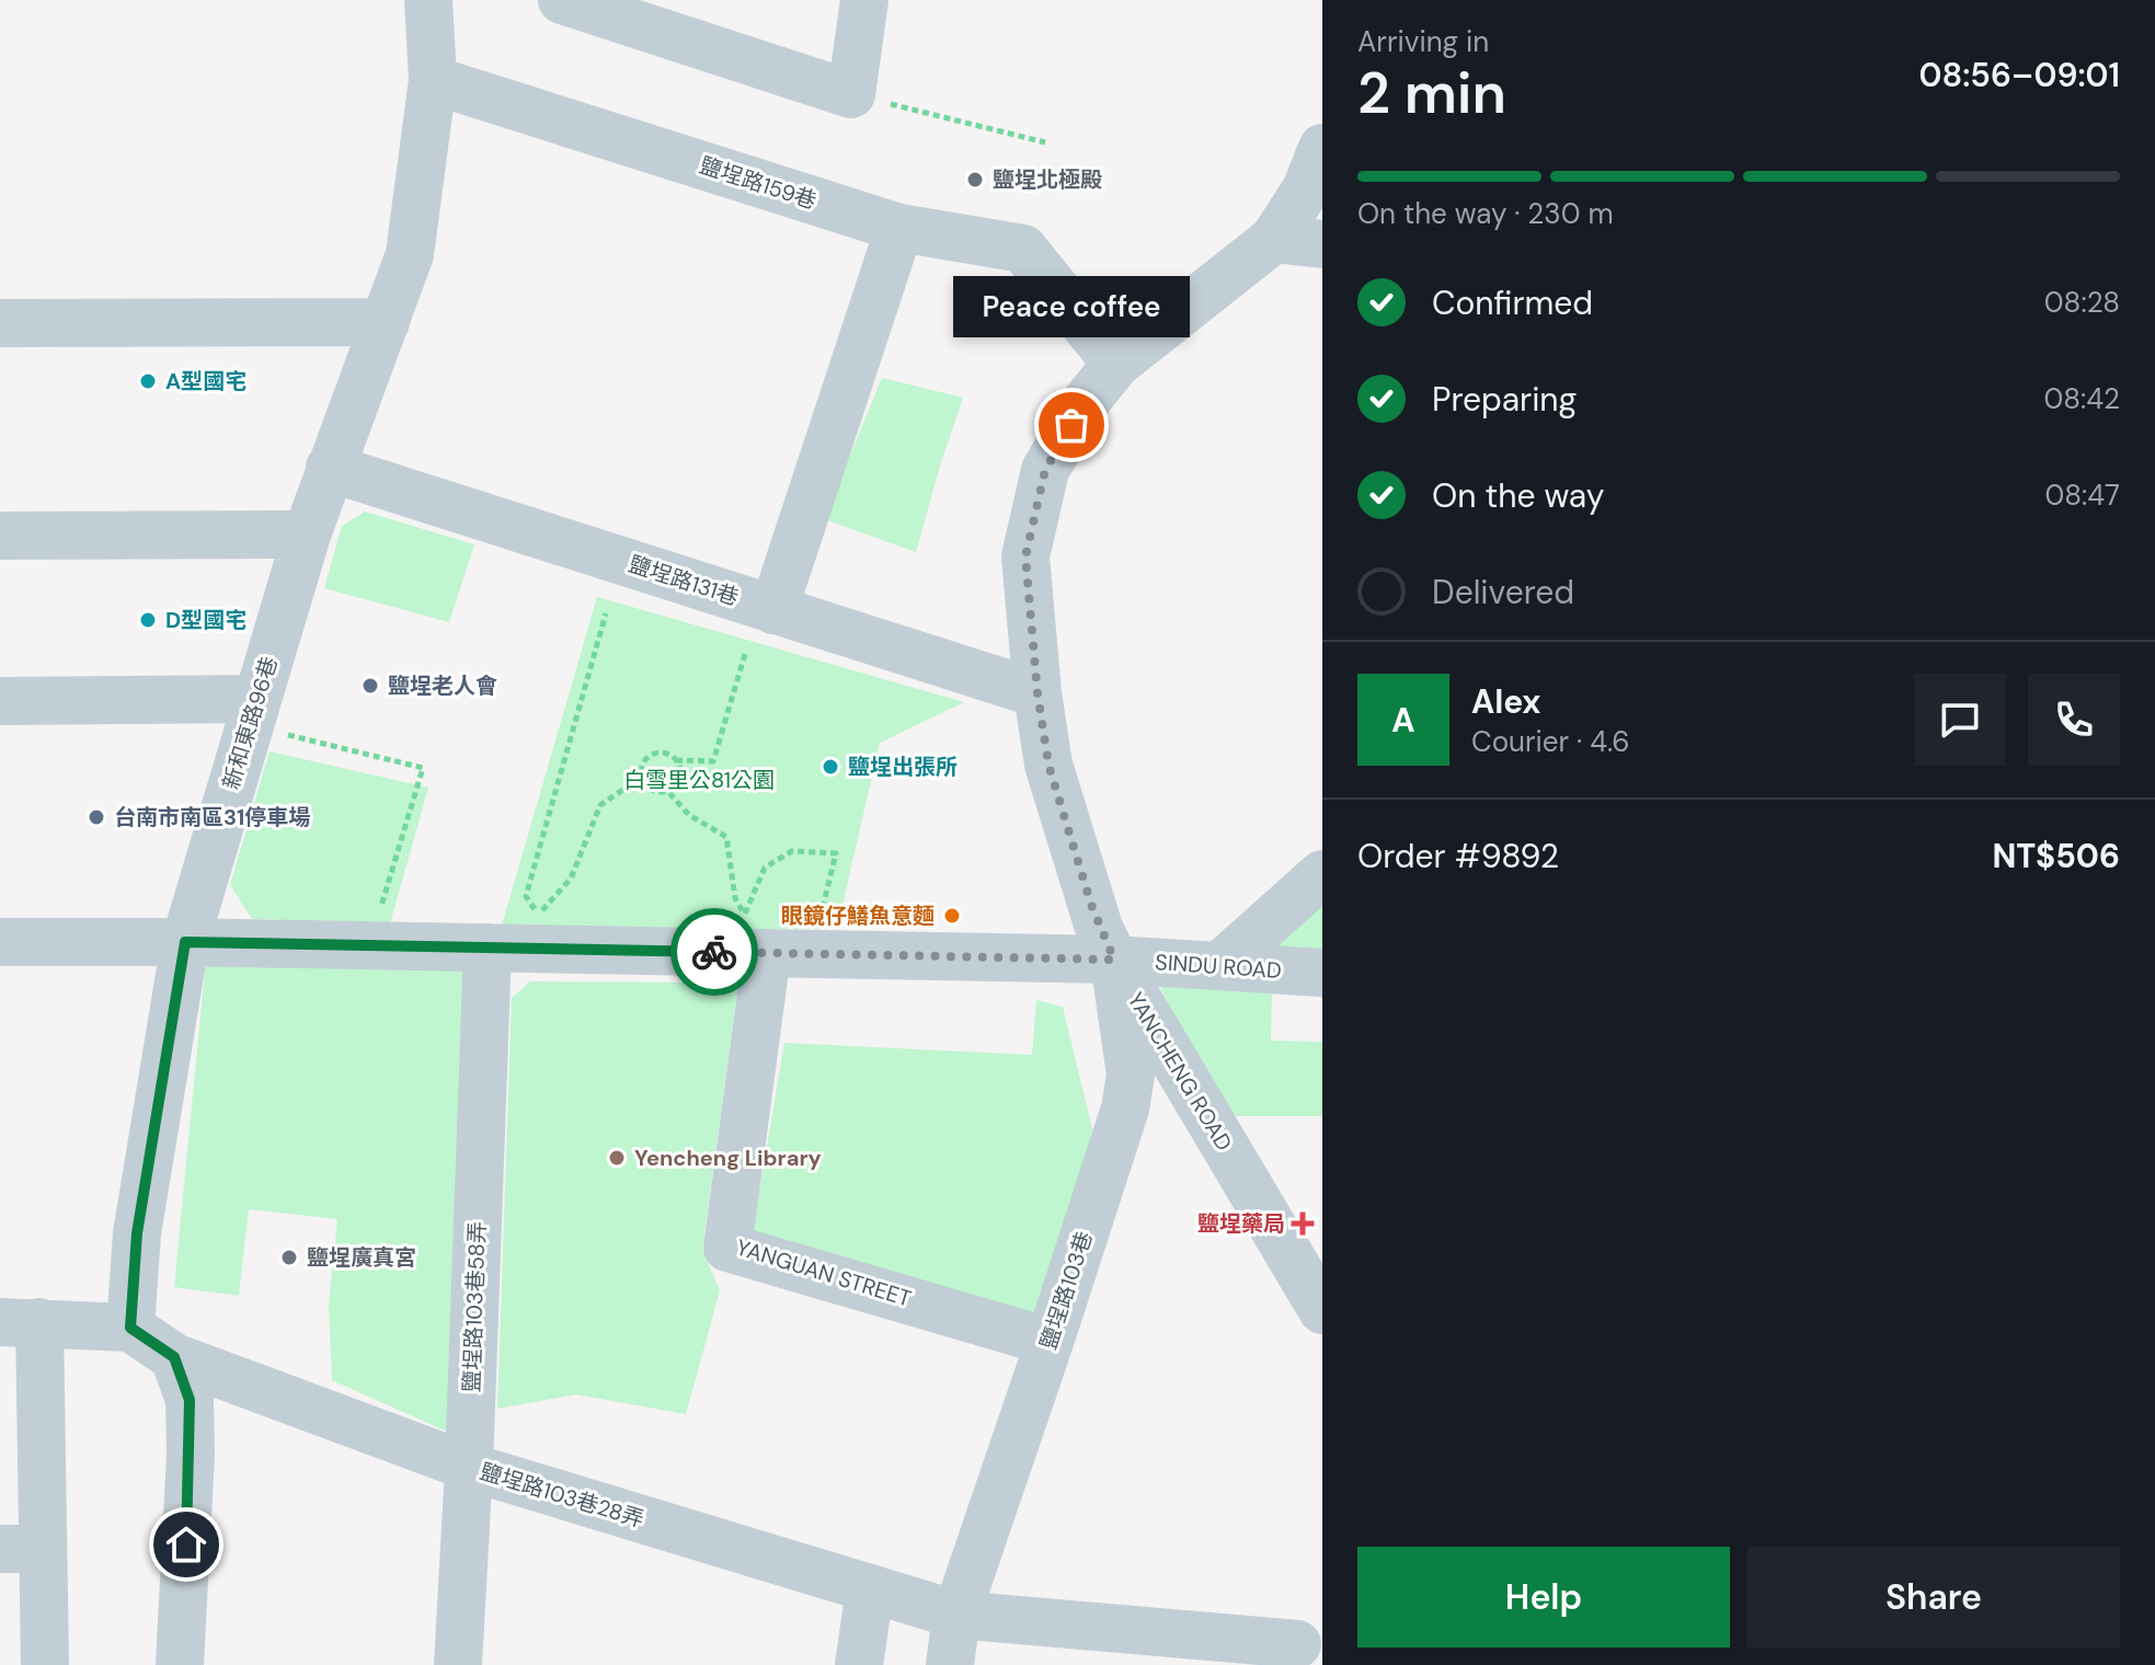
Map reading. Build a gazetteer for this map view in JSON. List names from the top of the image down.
{
  "streets": {
    "street": [
      "鹽埕路159巷",
      "鹽埕路131巷",
      "新和東路96巷",
      "SINDU ROAD",
      "YANCHENG ROAD",
      "YANGUAN STREET",
      "鹽埕路103巷",
      "鹽埕路103巷58弄",
      "鹽埕路103巷28弄"
    ]
  },
  "crossings": [
    ["鹽埕路159巷", "新和東路96巷"],
    ["鹽埕路159巷", "YANCHENG ROAD"],
    ["鹽埕路131巷", "新和東路96巷"],
    ["鹽埕路131巷", "YANCHENG ROAD"],
    ["新和東路96巷", "SINDU ROAD"],
    ["SINDU ROAD", "YANCHENG ROAD"],
    ["SINDU ROAD", "YANGUAN STREET"],
    ["SINDU ROAD", "鹽埕路103巷"],
    ["SINDU ROAD", "鹽埕路103巷58弄"],
    ["YANCHENG ROAD", "鹽埕路103巷"],
    ["YANGUAN STREET", "鹽埕路103巷"],
    ["鹽埕路103巷", "鹽埕路103巷28弄"],
    ["鹽埕路103巷58弄", "鹽埕路103巷28弄"]
  ],
  "parks": ["白雪里公81公園"],
  "places": {
    "other": [
      "鹽埕北極殿",
      "A型國宅",
      "Peace coffee",
      "D型國宅",
      "鹽埕老人會",
      "鹽埕出張所",
      "台南市南區31停車場",
      "眼鏡仔鱔魚意麵",
      "Yencheng Library",
      "鹽埕廣真宮"
    ],
    "health": ["鹽埕藥局"]
  },
  "page": {
    "heading": ["2 min", "Arriving in", "08:56–09:01"],
    "panel": [
      "Alex",
      "Courier · 4.6",
      "Order #9892",
      "NT$506"
    ],
    "bar": "On the way · 230 m",
    "list": [
      ["Confirmed", "08:28"],
      ["Preparing", "08:42"],
      ["On the way", "08:47"],
      "Delivered"
    ],
    "bubble": "Peace coffee",
    "round": "A",
    "buttons": ["Help", "Share"]
  }
}
